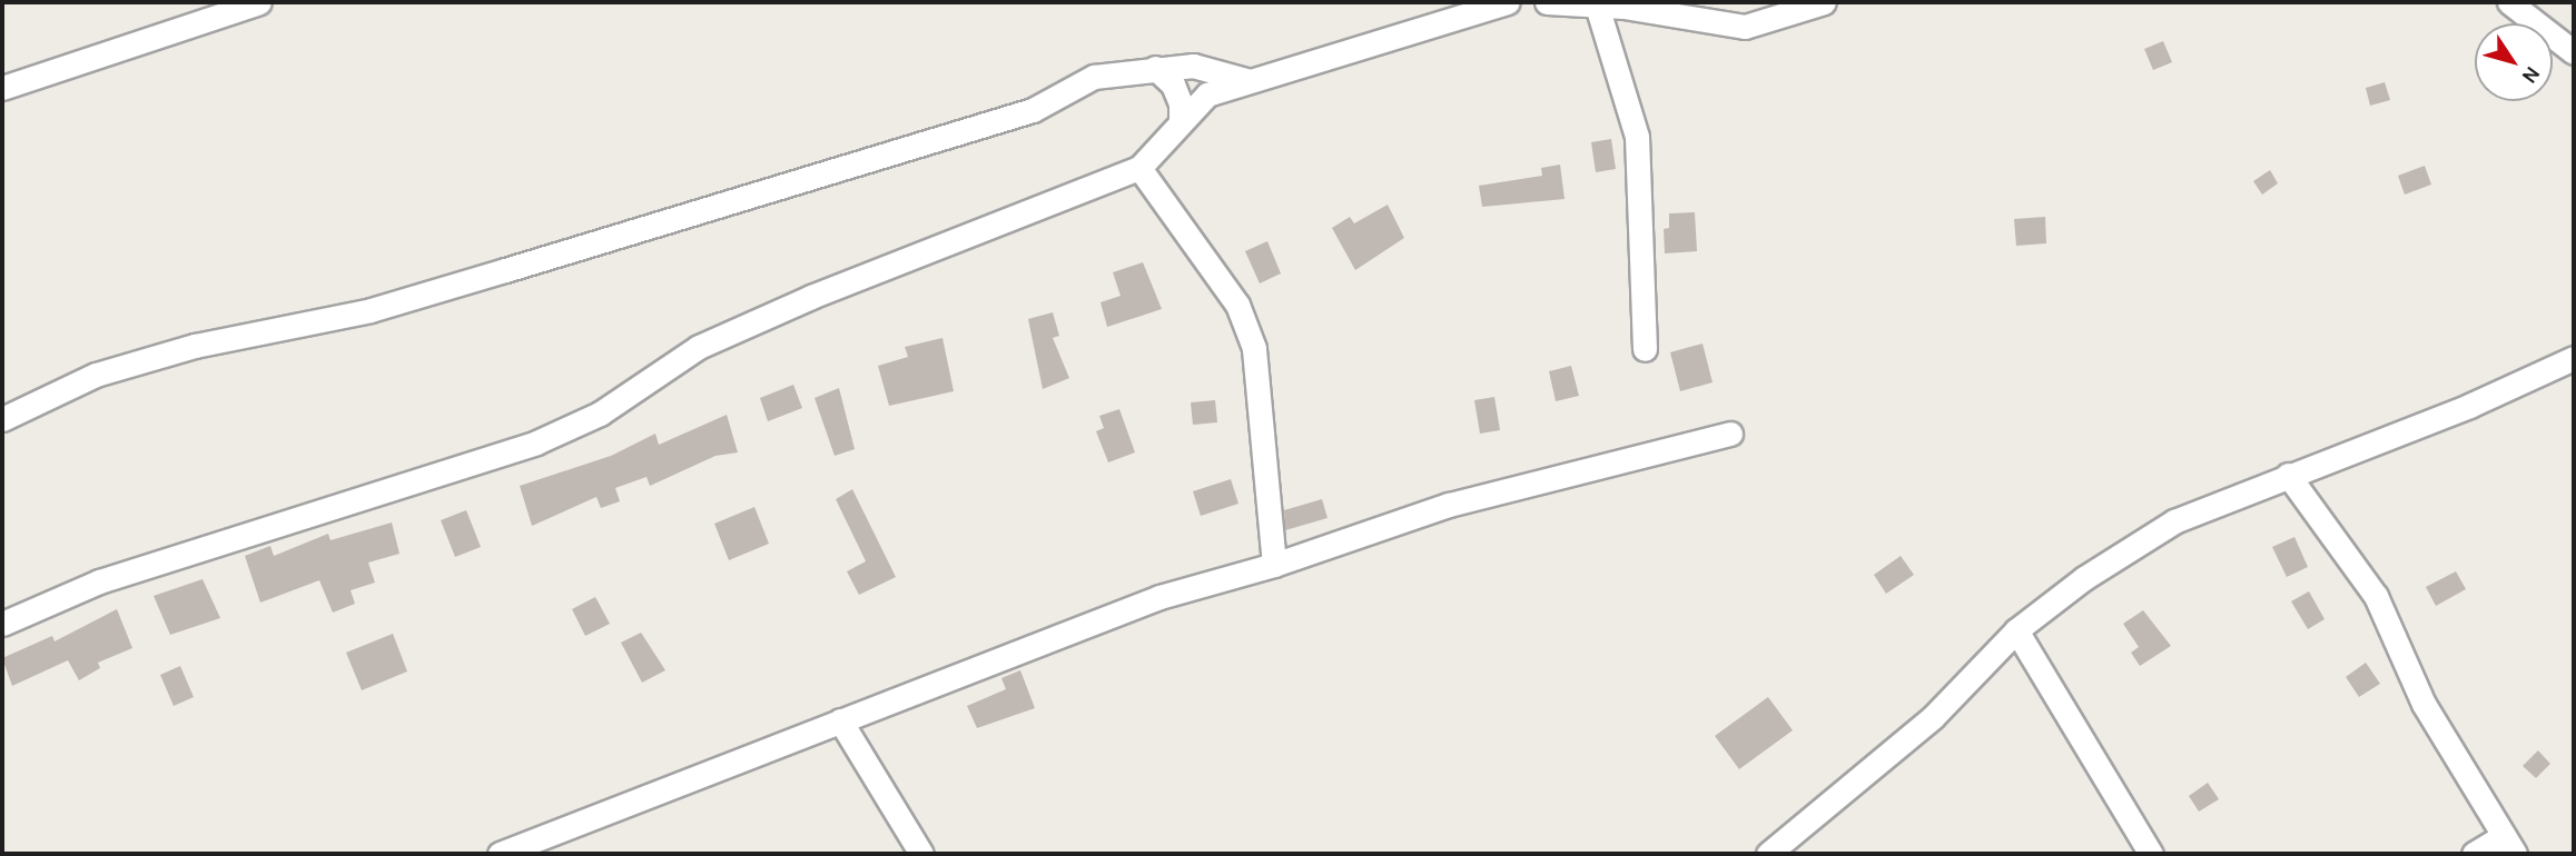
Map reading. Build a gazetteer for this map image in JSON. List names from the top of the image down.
{
  "north": "bottom right"
}
